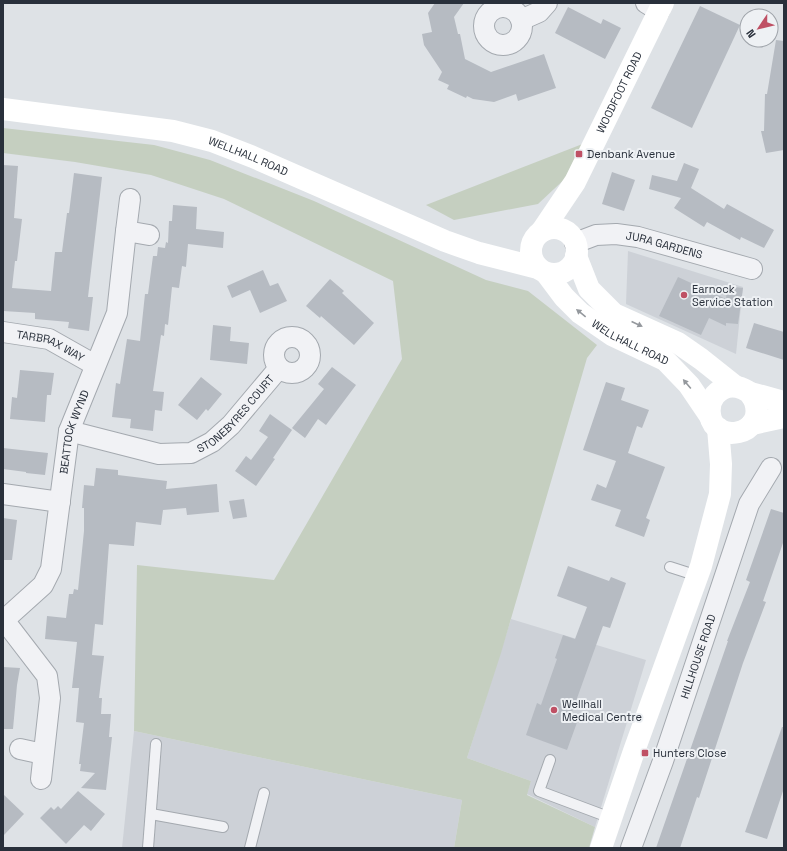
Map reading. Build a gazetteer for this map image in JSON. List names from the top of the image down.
{
  "streets": {
    "street": [
      "WOODFOOT ROAD",
      "WELLHALL ROAD",
      "JURA GARDENS",
      "TARBRAX WAY",
      "STONEBYRES COURT",
      "BEATTOCK WYND",
      "HILLHOUSE ROAD"
    ]
  },
  "crossings": [
    ["WOODFOOT ROAD", "WELLHALL ROAD"],
    ["WOODFOOT ROAD", "JURA GARDENS"],
    ["WELLHALL ROAD", "JURA GARDENS"],
    ["TARBRAX WAY", "BEATTOCK WYND"],
    ["STONEBYRES COURT", "BEATTOCK WYND"]
  ],
  "places": {
    "transit": ["Denbank Avenue", "Hunters Close"],
    "other": ["Earnock Service Station", "Wellhall Medical Centre"]
  },
  "north": "bottom left"
}
